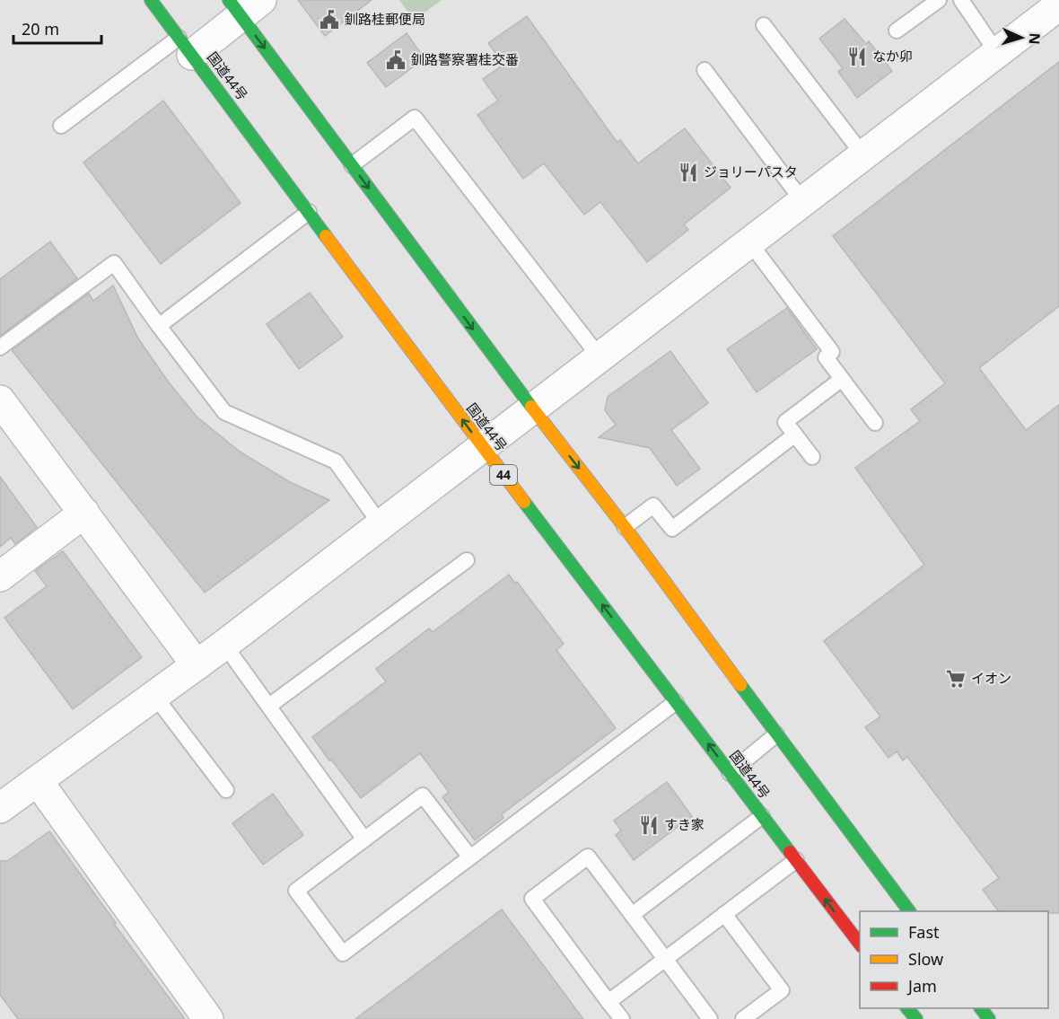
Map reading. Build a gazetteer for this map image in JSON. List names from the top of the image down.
{
  "streets": {
    "highway": ["国道44号", "44"]
  },
  "places": {
    "public building": ["釧路桂郵便局", "釧路警察署桂交番"],
    "restaurant": ["なか卯", "ジョリーパスタ", "すき家"],
    "supermarket": ["イオン"]
  },
  "legend": ["Fast", "Slow", "Jam"],
  "scale_bar": "20 m",
  "north": "right"
}
